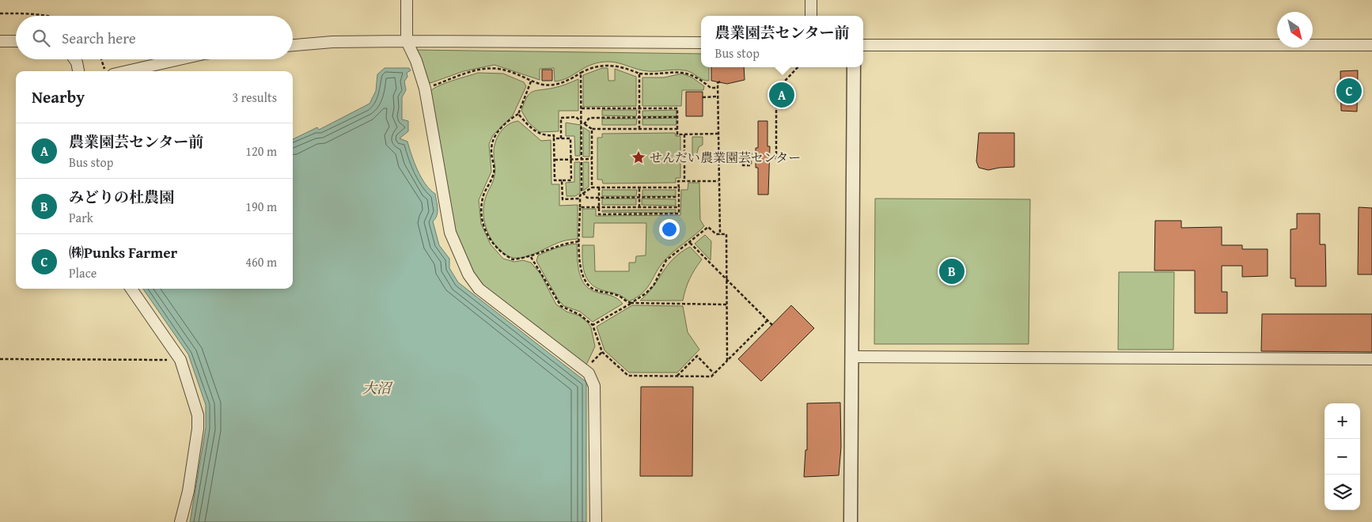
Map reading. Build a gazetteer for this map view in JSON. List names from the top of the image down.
{
  "water": ["大沼"],
  "places": {
    "place": ["せんだい農業園芸センター"]
  },
  "north": "bottom right",
  "page": {
    "popup": ["農業園芸センター前", "Bus stop"],
    "search": "Search here",
    "heading": ["Nearby", "3 results"],
    "pins": ["C", "A", "B"],
    "list": [
      {
        "mark": "A",
        "name": "農業園芸センター前",
        "note": "Bus stop",
        "value": "120 m"
      },
      {
        "mark": "B",
        "name": "みどりの杜農園",
        "note": "Park",
        "value": "190 m"
      },
      {
        "mark": "C",
        "name": "㈱Punks Farmer",
        "note": "Place",
        "value": "460 m"
      }
    ],
    "map_buttons": ["+", "−"]
  }
}
